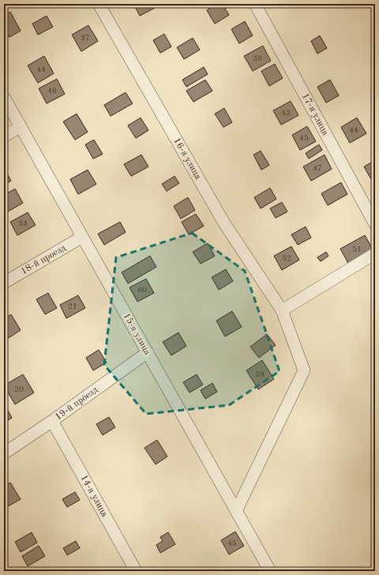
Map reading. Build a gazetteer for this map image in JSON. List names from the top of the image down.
{
  "streets": {
    "street": [
      "17-я улица",
      "16-я улица",
      "18-й проезд",
      "15-я улица",
      "19-й проезд",
      "14-я улица"
    ]
  },
  "crossings": [
    ["16-я улица", "15-я улица"],
    ["18-й проезд", "15-я улица"],
    ["15-я улица", "19-й проезд"],
    ["19-й проезд", "14-я улица"]
  ],
  "house_numbers": [
    "37",
    "39",
    "44",
    "46",
    "43",
    "44",
    "45",
    "47",
    "33",
    "51",
    "52",
    "60",
    "21",
    "59",
    "20",
    "45"
  ]
}
